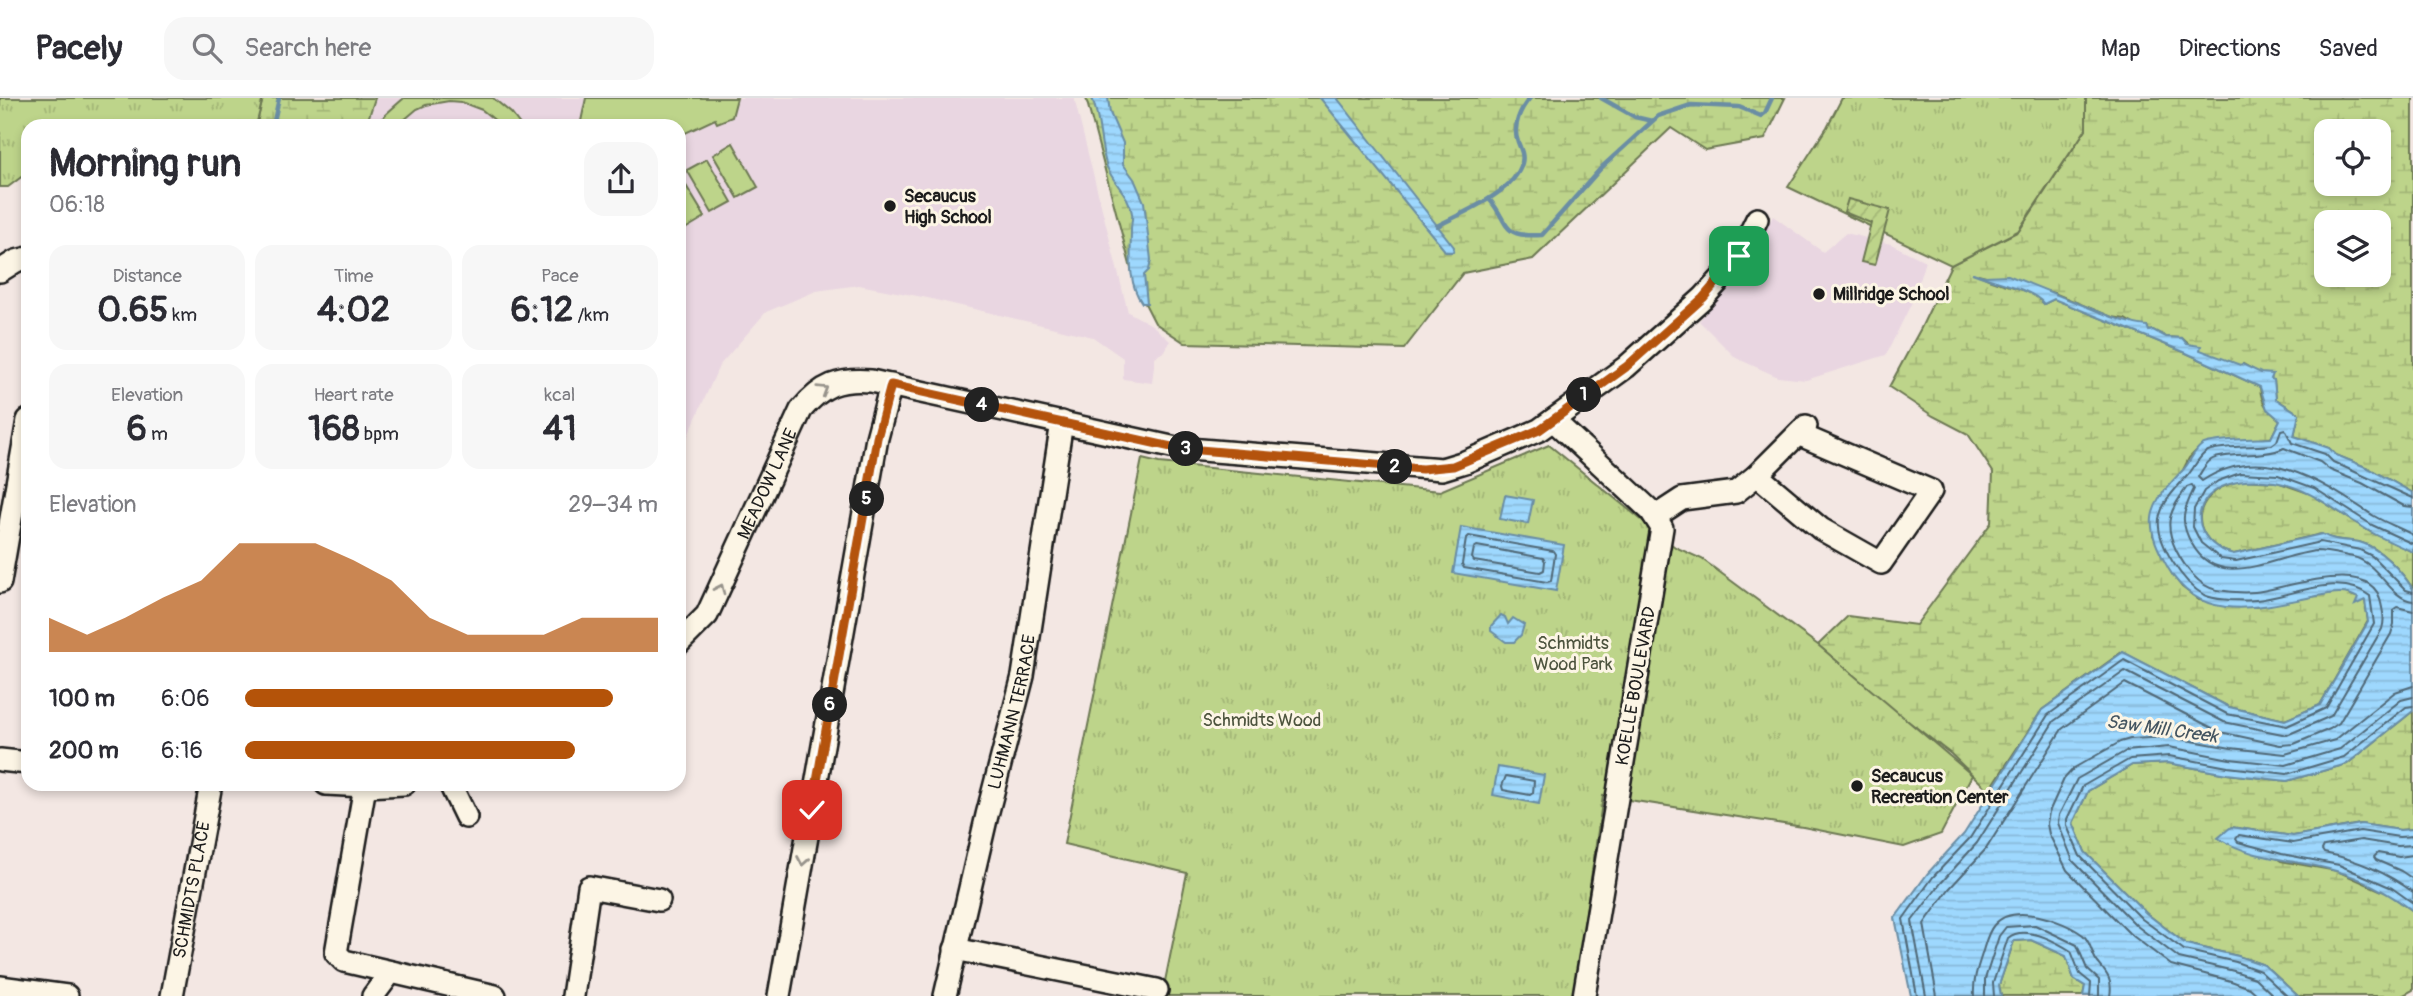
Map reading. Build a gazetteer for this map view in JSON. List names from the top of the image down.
{
  "streets": {
    "street": [
      "MEADOW LANE",
      "KOELLE BOULEVARD",
      "LUHMANN TERRACE",
      "SCHMIDTS PLACE"
    ]
  },
  "crossings": [
    ["MEADOW LANE", "LUHMANN TERRACE"]
  ],
  "water": ["Saw Mill Creek"],
  "parks": ["Schmidts Wood Park", "Schmidts Wood"],
  "places": ["Secaucus High School", "Millridge School", "Secaucus Recreation Center"],
  "page": {
    "header": "Pacely",
    "search": "Search here",
    "nav": ["Map", "Directions", "Saved"],
    "heading": ["Morning run", "06:18"],
    "stats": [
      ["Distance", "0.65 km"],
      ["Time", "4:02"],
      ["Pace", "6:12 /km"],
      ["Elevation", "6 m"],
      ["Heart rate", "168 bpm"],
      ["kcal", "41"]
    ],
    "pins": [
      "1",
      "4",
      "3",
      "2",
      "5",
      "6"
    ],
    "chart": ["Elevation", "29–34 m"],
    "list": [
      {
        "name": "100 m",
        "note": "6:06"
      },
      {
        "name": "200 m",
        "note": "6:16"
      }
    ]
  }
}
